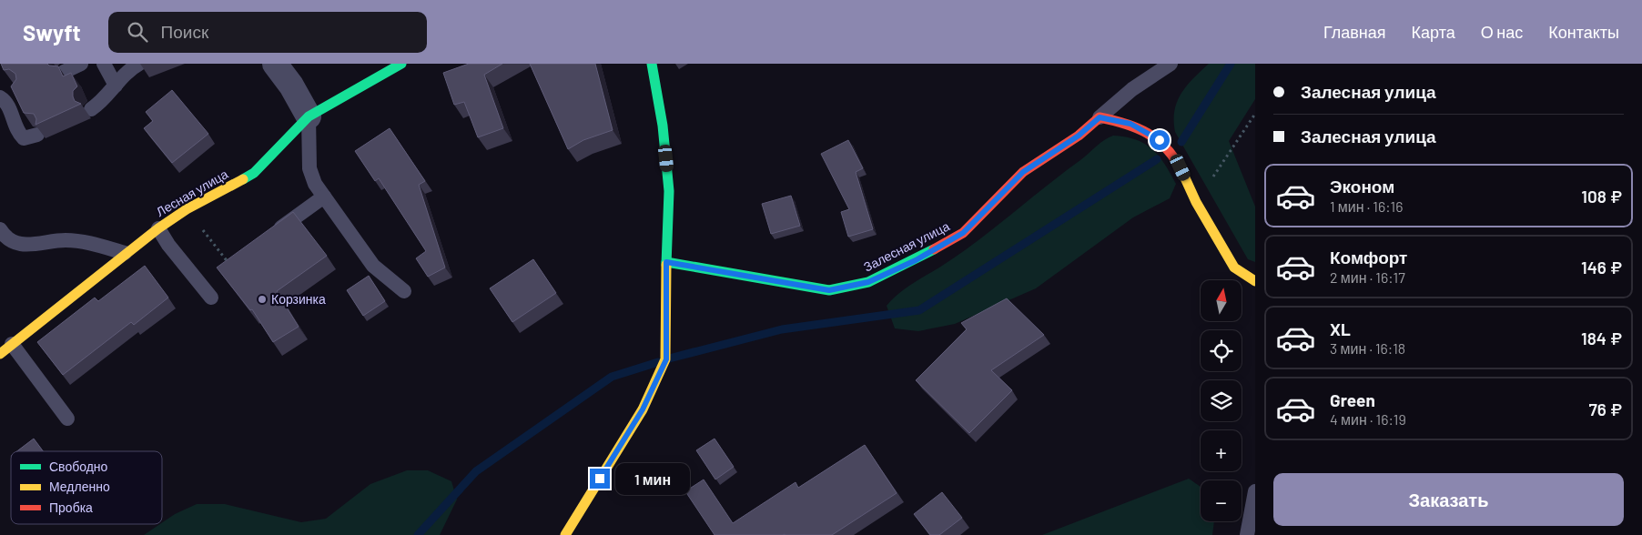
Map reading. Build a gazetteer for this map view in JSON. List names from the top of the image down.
{
  "streets": {
    "street": ["Лесная улица", "Залесная улица"]
  },
  "places": ["Корзинка"],
  "legend": ["Свободно", "Медленно", "Пробка"],
  "north": "top",
  "page": {
    "header": "Swyft",
    "search": "Поиск",
    "nav": [
      "Главная",
      "Карта",
      "О нас",
      "Контакты"
    ],
    "banner": ["Залесная улица", "Залесная улица"],
    "list": [
      {
        "name": "Эконом",
        "note": "1 мин · 16:16",
        "value": "108 ₽"
      },
      {
        "name": "Комфорт",
        "note": "2 мин · 16:17",
        "value": "146 ₽"
      },
      {
        "name": "XL",
        "note": "3 мин · 16:18",
        "value": "184 ₽"
      },
      {
        "name": "Green",
        "note": "4 мин · 16:19",
        "value": "76 ₽"
      }
    ],
    "map_buttons": ["+", "−"],
    "bubble": "1 мин",
    "buttons": "Заказать"
  }
}
